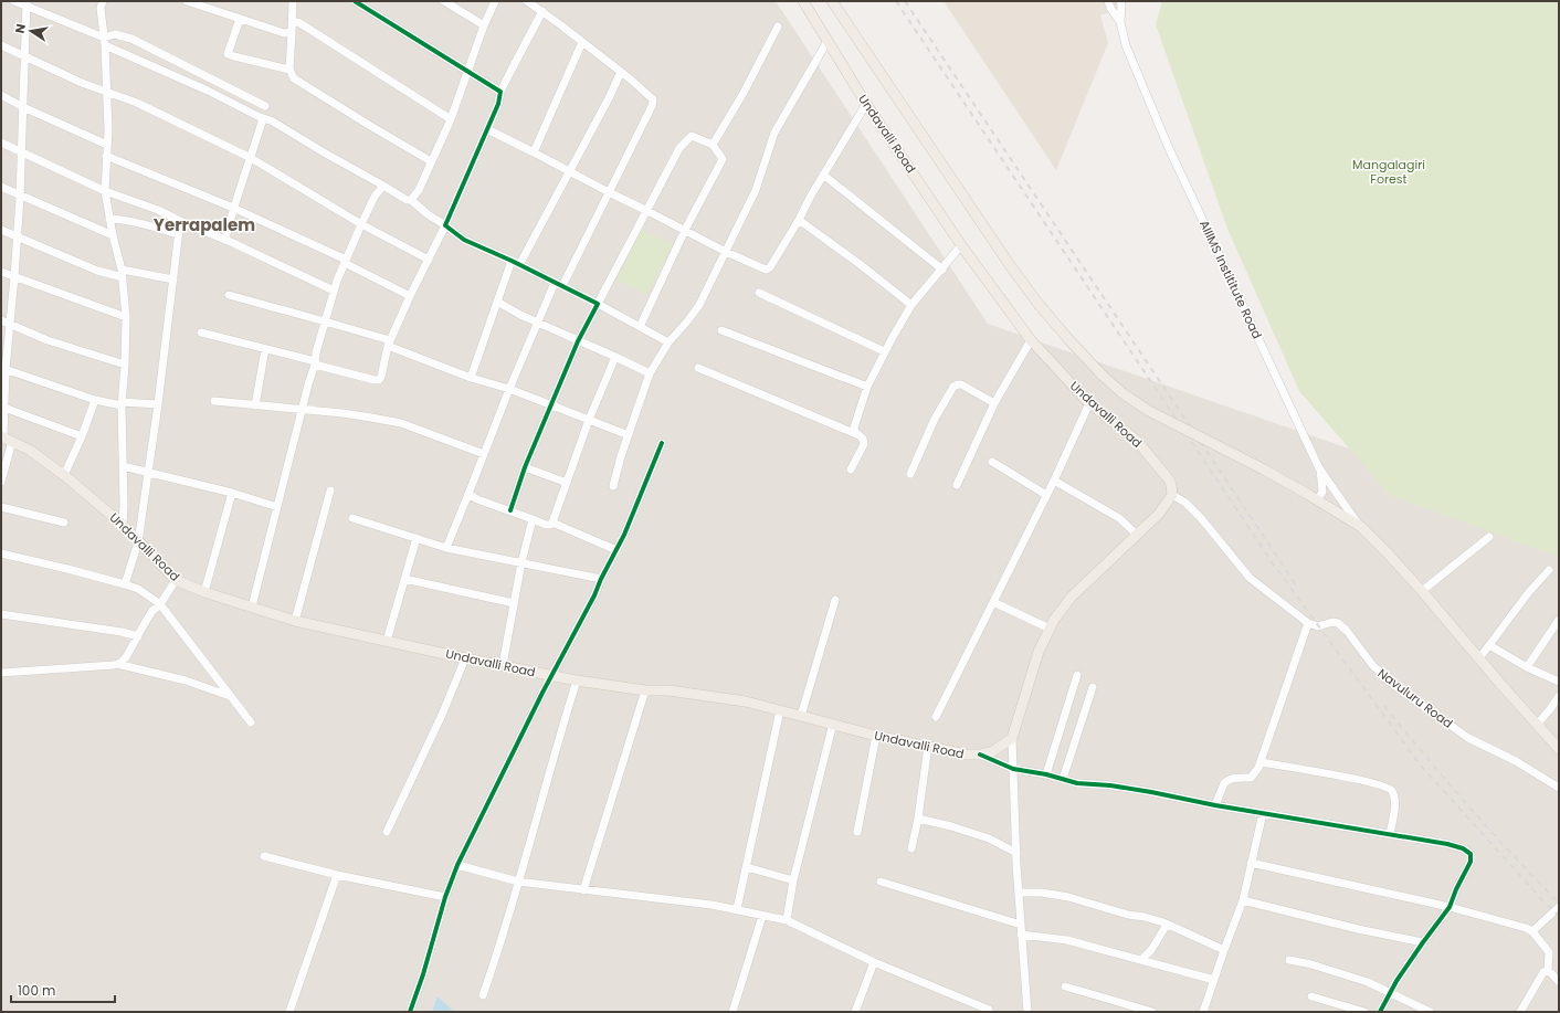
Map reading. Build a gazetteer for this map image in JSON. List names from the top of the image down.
{
  "streets": {
    "main road": ["Undavalli Road"],
    "street": ["AIIIMS Instititute Road", "Navuluru Road"]
  },
  "districts": ["Yerrapalem"],
  "parks": ["Mangalagiri Forest"],
  "scale_bar": "100 m",
  "north": "left"
}
